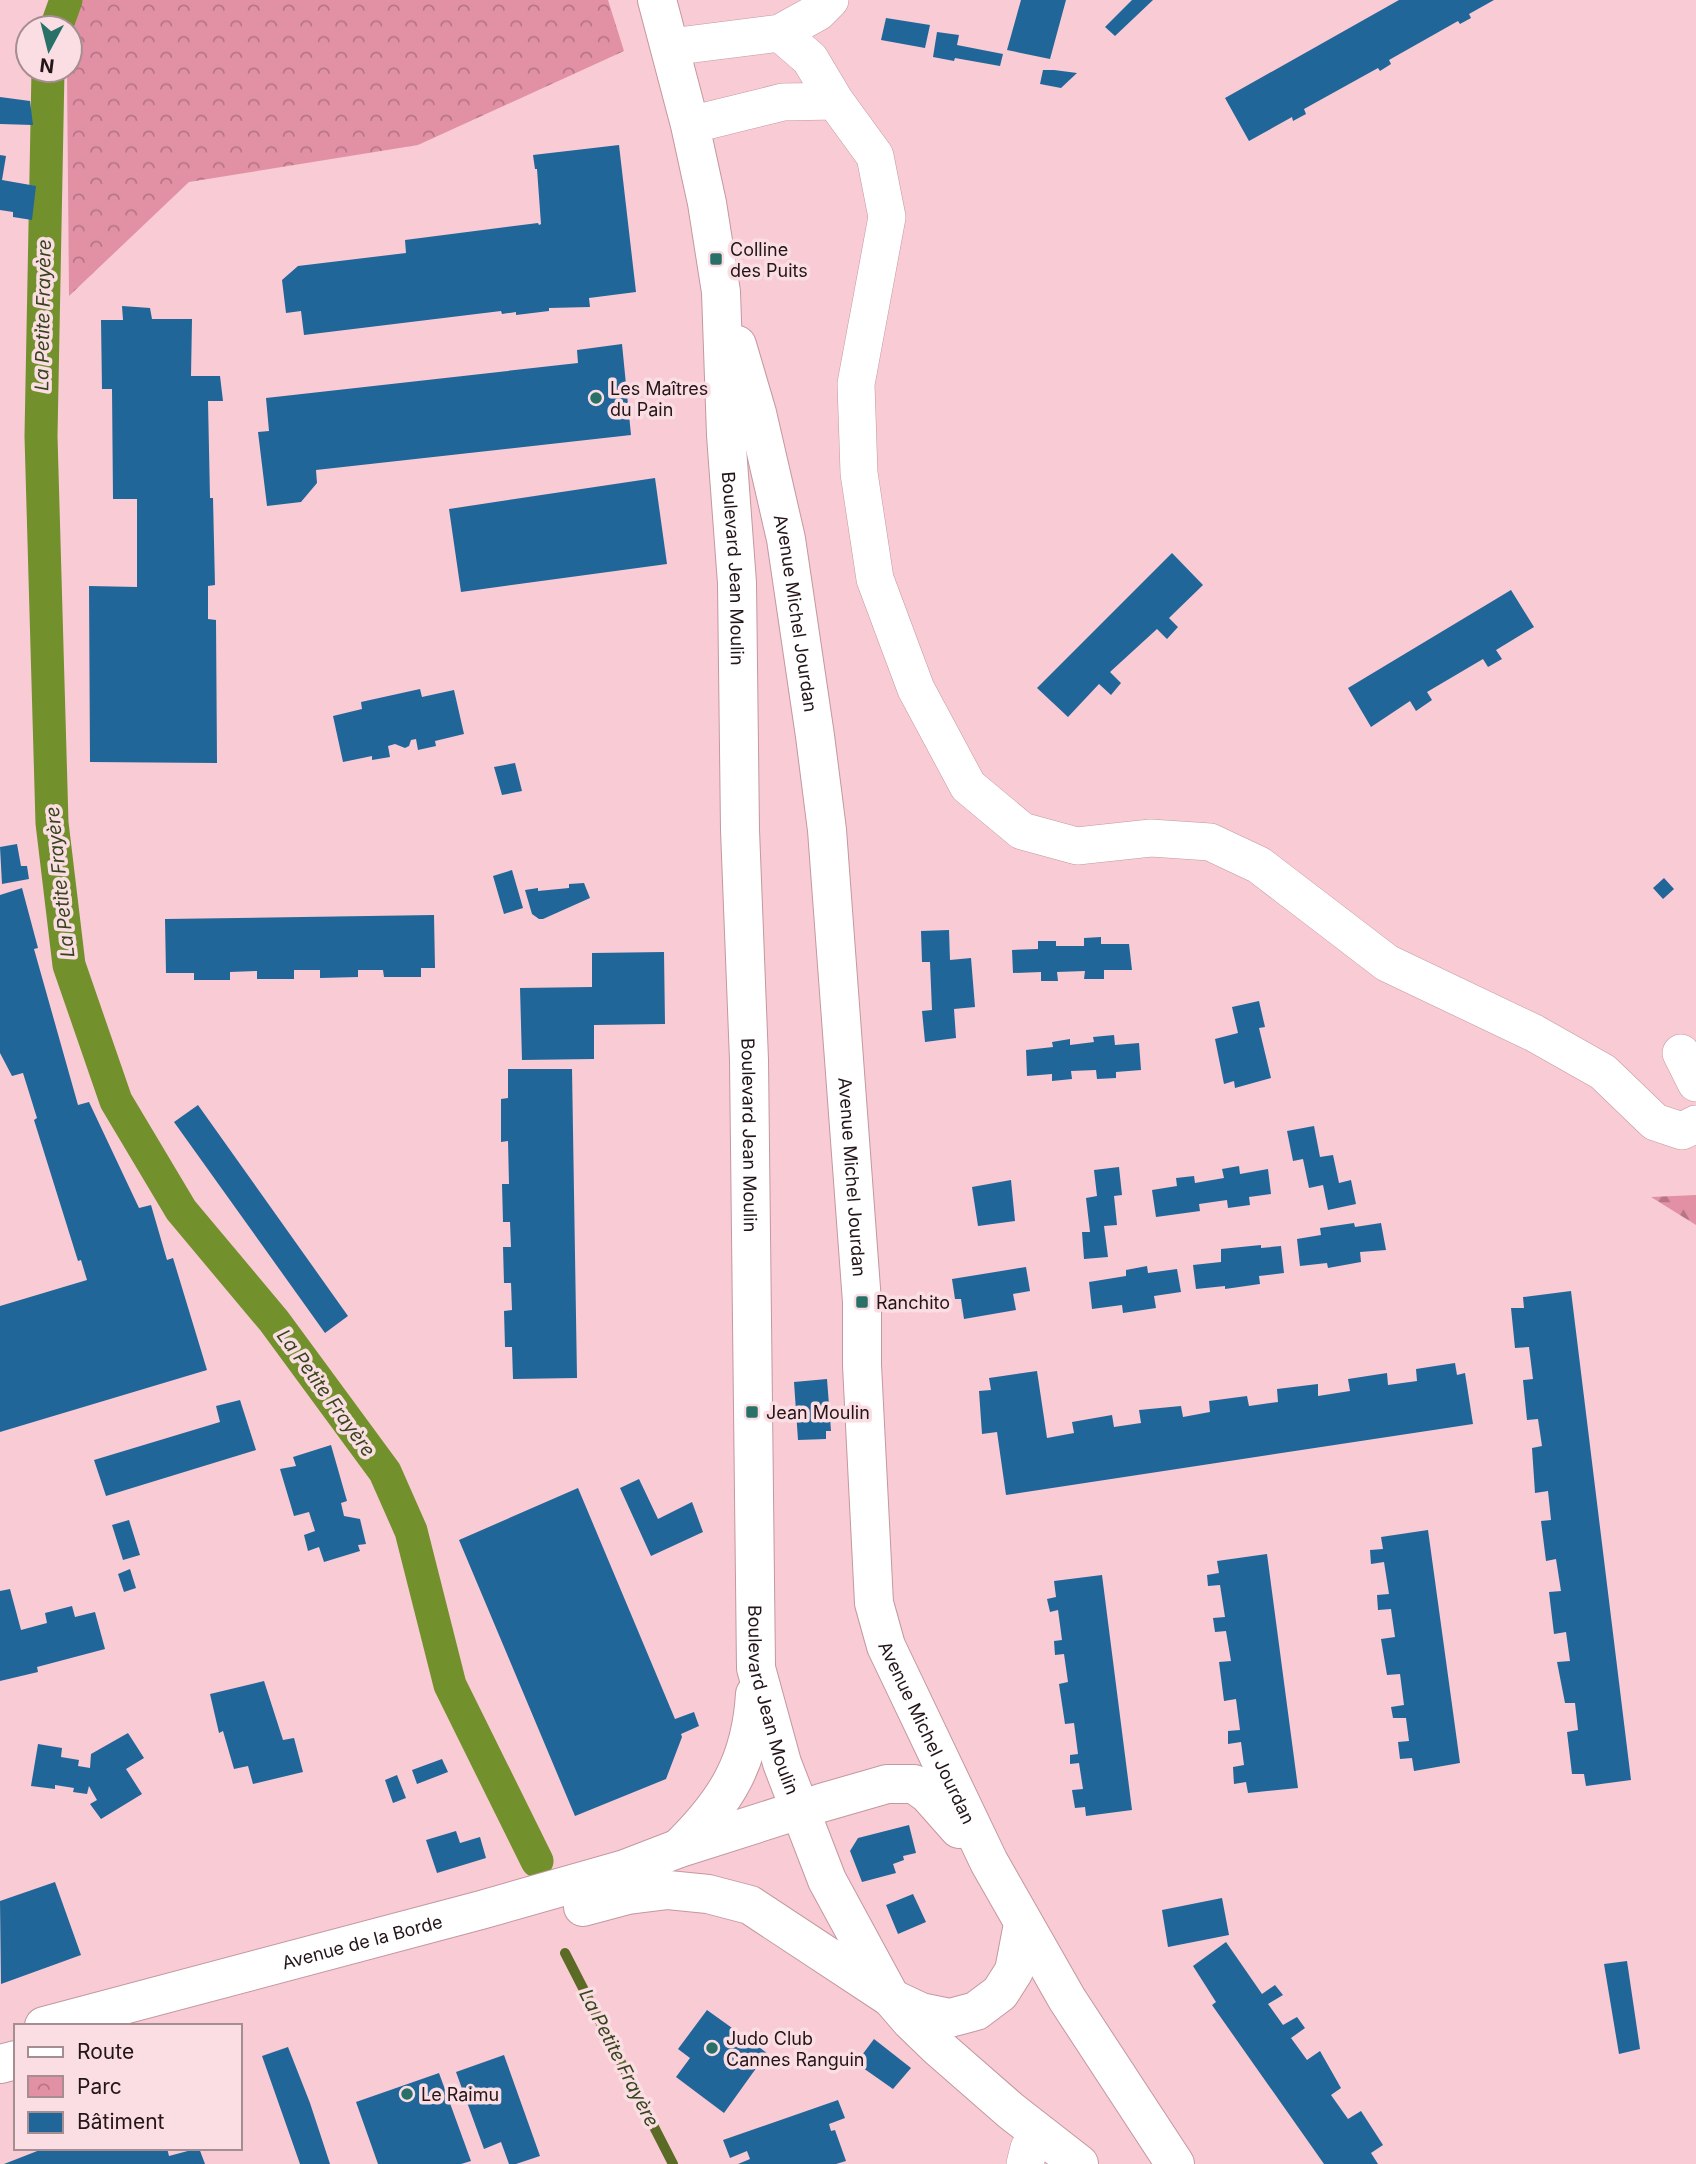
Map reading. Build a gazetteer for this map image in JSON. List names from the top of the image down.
{
  "streets": {
    "main road": ["Boulevard Jean Moulin", "Avenue Michel Jourdan", "Avenue de la Borde"]
  },
  "crossings": [
    ["Boulevard Jean Moulin", "Avenue Michel Jourdan"],
    ["Boulevard Jean Moulin", "Avenue de la Borde"],
    ["Avenue Michel Jourdan", "Avenue de la Borde"]
  ],
  "water": ["La Petite Frayère"],
  "places": {
    "transit": ["Colline des Puits", "Ranchito", "Jean Moulin"],
    "other": ["Les Maîtres du Pain", "Judo Club Cannes Ranguin", "Le Raimu"]
  },
  "legend": ["Route", "Parc", "Bâtiment"],
  "north": "bottom"
}
